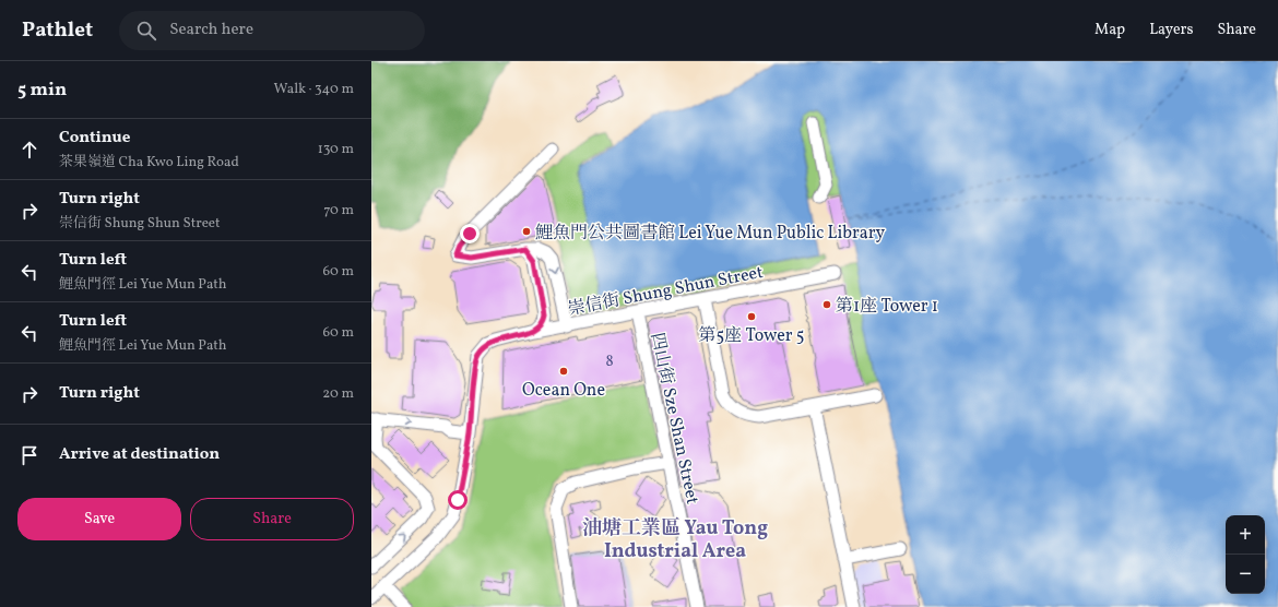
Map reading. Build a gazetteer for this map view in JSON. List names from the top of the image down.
{
  "streets": {
    "street": ["崇信街 Shung Shun Street", "四山街 Sze Shan Street"]
  },
  "crossings": [
    ["崇信街 Shung Shun Street", "四山街 Sze Shan Street"]
  ],
  "districts": ["油塘工業區 Yau Tong Industrial Area"],
  "places": [
    "鯉魚門公共圖書館 Lei Yue Mun Public Library",
    "第1座 Tower 1",
    "第5座 Tower 5",
    "Ocean One"
  ],
  "house_numbers": ["8"],
  "page": {
    "header": "Pathlet",
    "search": "Search here",
    "nav": ["Map", "Layers", "Share"],
    "heading": ["5 min", "Walk · 340 m"],
    "list": [
      ["Continue", "茶果嶺道 Cha Kwo Ling Road", "130 m"],
      ["Turn right", "崇信街 Shung Shun Street", "70 m"],
      ["Turn left", "鯉魚門徑 Lei Yue Mun Path", "60 m"],
      ["Turn left", "鯉魚門徑 Lei Yue Mun Path", "60 m"],
      ["Turn right", "20 m"],
      "Arrive at destination"
    ],
    "buttons": ["Save", "Share"],
    "map_buttons": ["+", "−"]
  }
}
